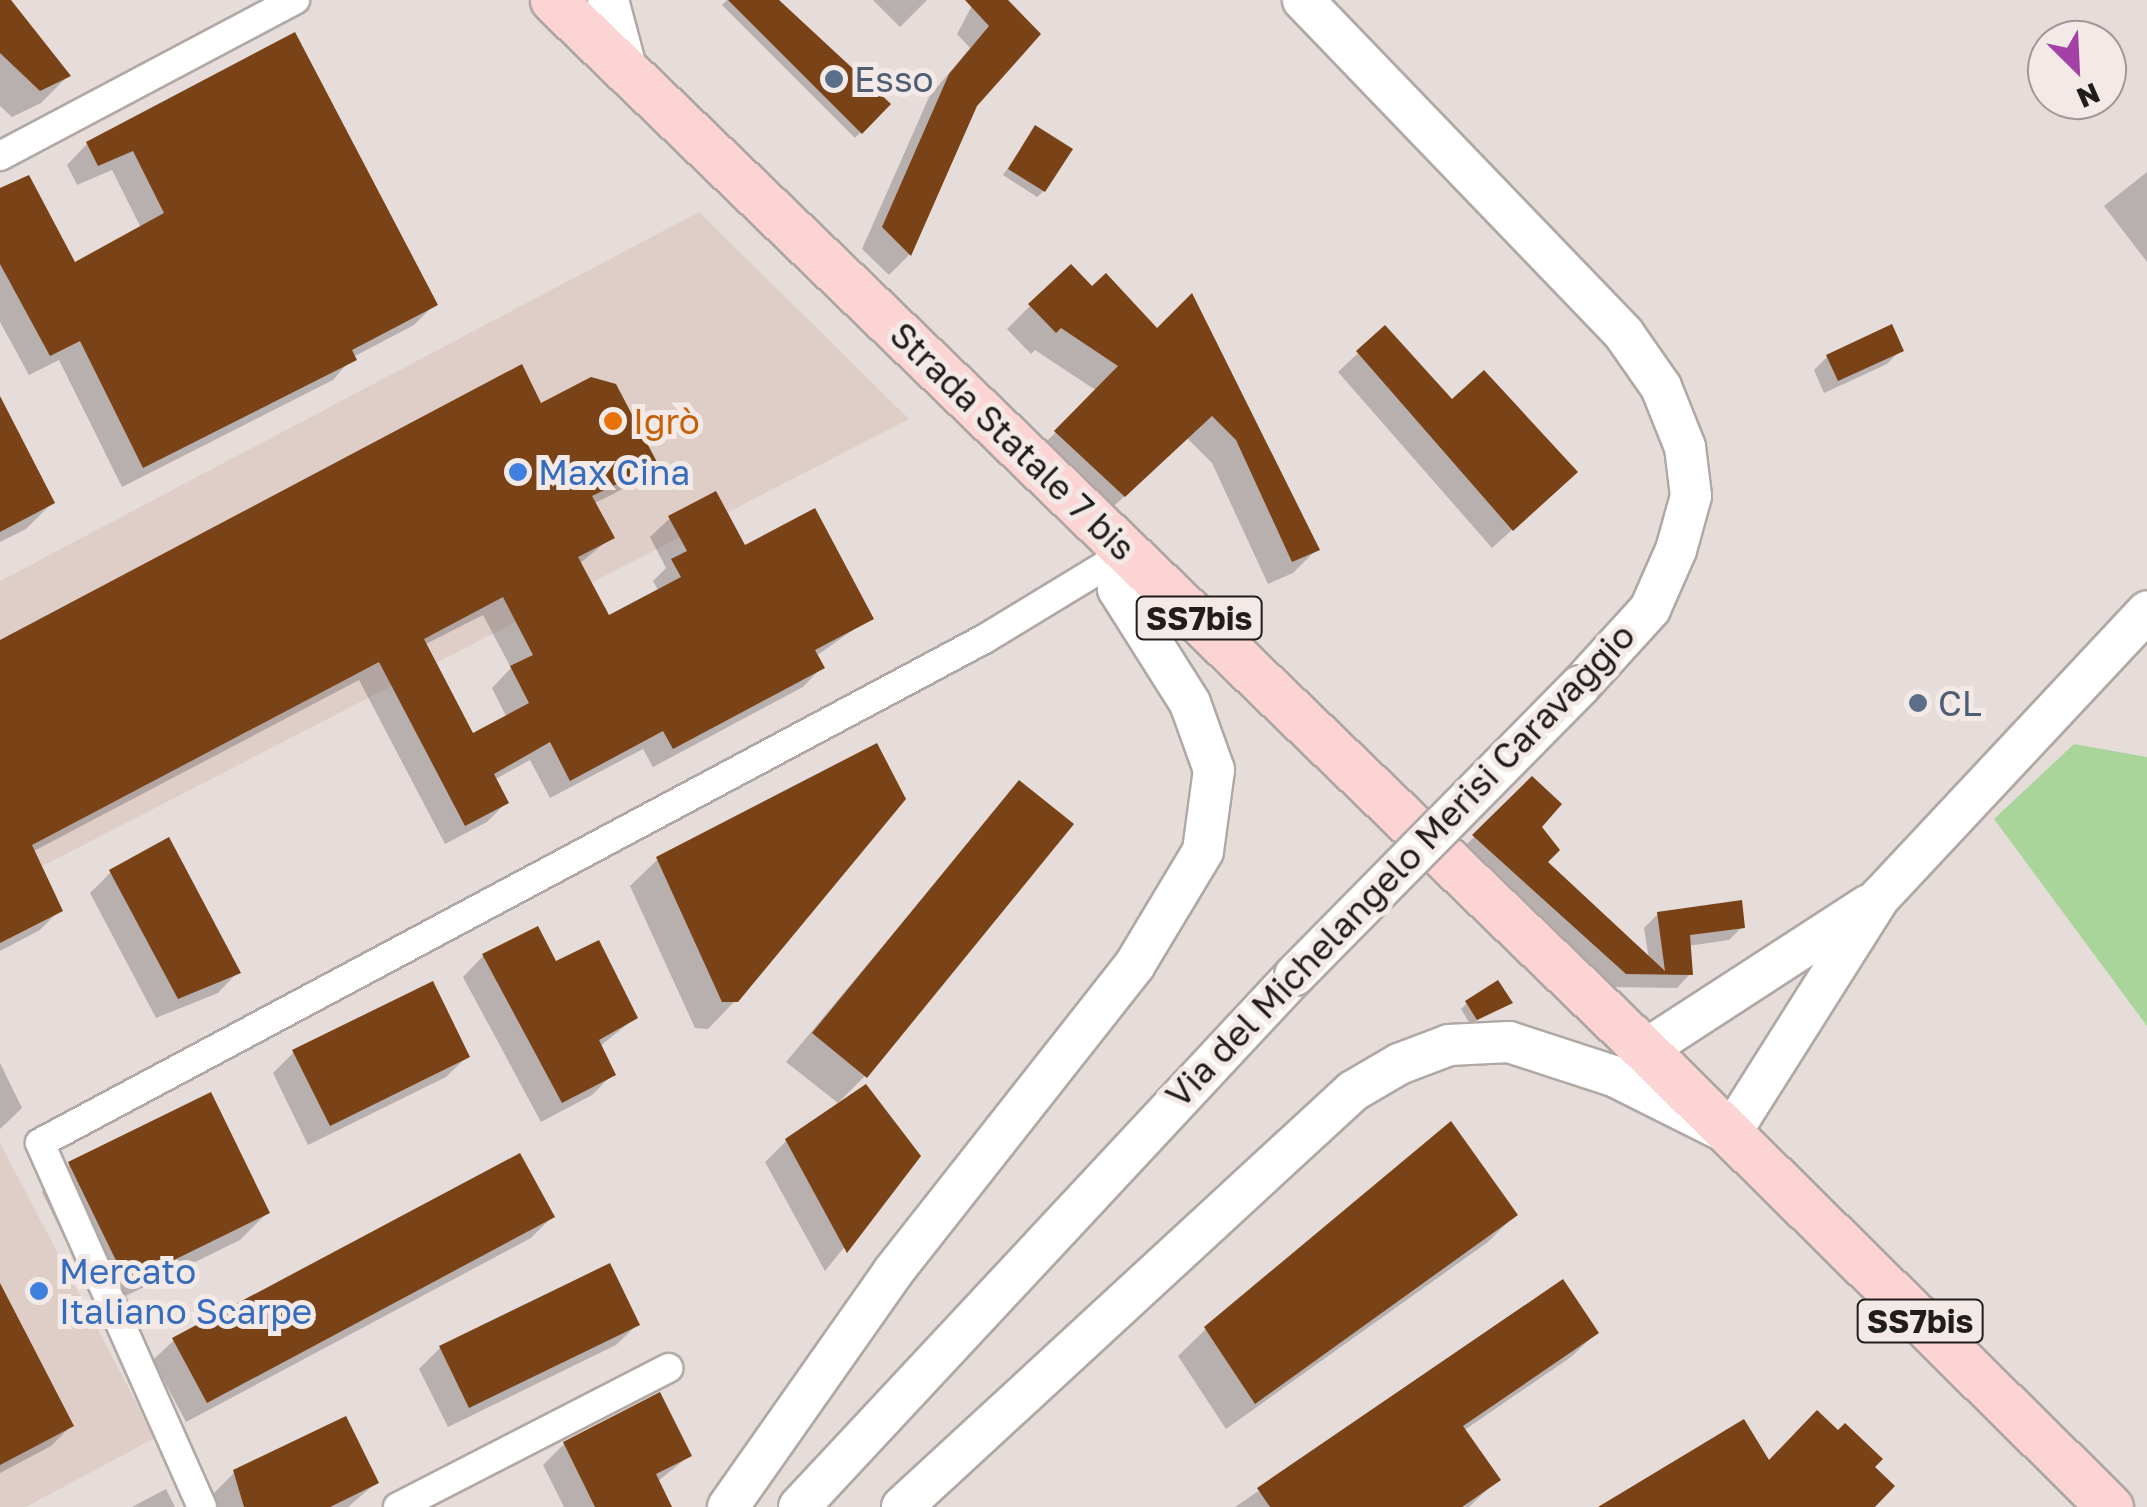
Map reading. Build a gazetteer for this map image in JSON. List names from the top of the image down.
{
  "streets": {
    "main road": ["Strada Statale 7 bis", "SS7bis"],
    "street": ["Via del Michelangelo Merisi Caravaggio"]
  },
  "crossings": [
    ["Strada Statale 7 bis", "SS7bis"]
  ],
  "places": [
    "Esso",
    "Igrò",
    "Max Cina",
    "CL",
    "Mercato Italiano Scarpe"
  ],
  "north": "bottom right"
}
